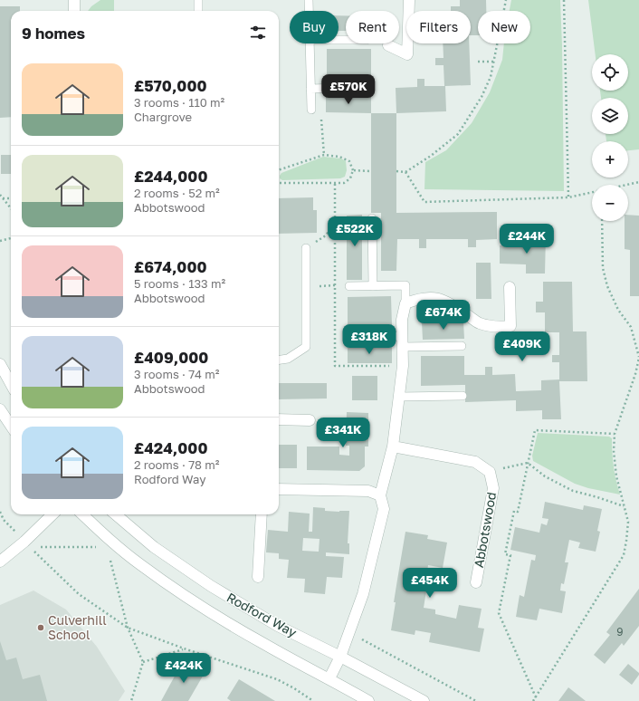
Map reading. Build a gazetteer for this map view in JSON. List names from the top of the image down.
{
  "streets": {
    "street": ["Abbotswood", "Rodford Way"]
  },
  "places": ["Culverhill School"],
  "house_numbers": ["9"],
  "page": {
    "chip": [
      "Buy",
      "Rent",
      "Filters",
      "New"
    ],
    "heading": "9 homes",
    "map_buttons": ["+", "−"],
    "list": [
      {
        "name": "£570,000",
        "note": "3 rooms · 110 m² · Chargrove"
      },
      {
        "name": "£244,000",
        "note": "2 rooms · 52 m² · Abbotswood"
      },
      {
        "name": "£674,000",
        "note": "5 rooms · 133 m² · Abbotswood"
      },
      {
        "name": "£409,000",
        "note": "3 rooms · 74 m² · Abbotswood"
      },
      {
        "name": "£424,000",
        "note": "2 rooms · 78 m² · Rodford Way"
      }
    ],
    "price": [
      "£570K",
      "£522K",
      "£244K",
      "£674K",
      "£318K",
      "£409K",
      "£341K",
      "£454K",
      "£424K"
    ]
  }
}
